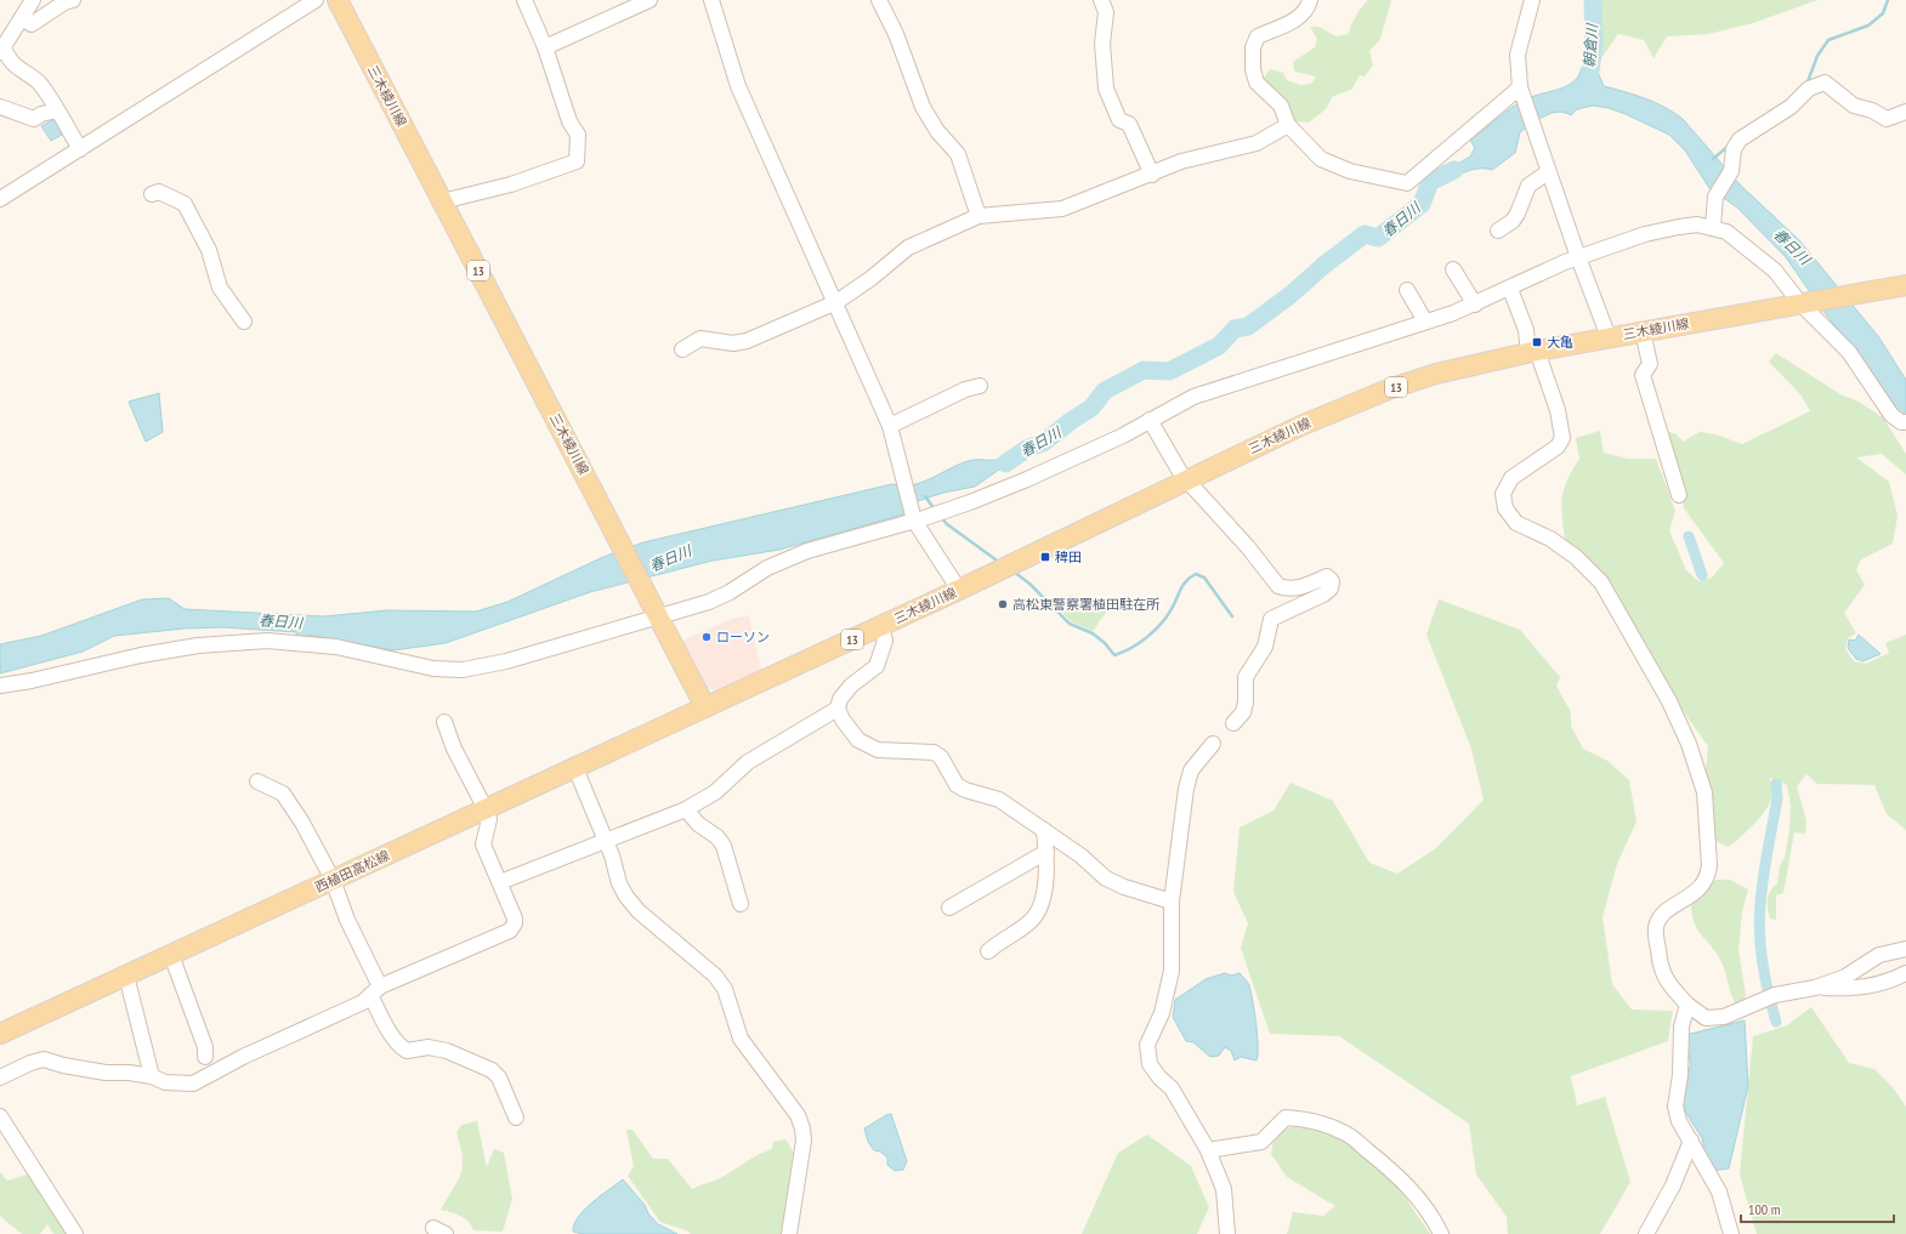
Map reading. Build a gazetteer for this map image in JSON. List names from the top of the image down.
{
  "streets": {
    "main road": ["三木綾川線", "13", "西植田高松線"]
  },
  "crossings": [
    ["三木綾川線", "西植田高松線"]
  ],
  "water": ["朝倉川", "春日川"],
  "places": {
    "transit": ["大亀", "稗田"],
    "other": ["高松東警察署植田駐在所", "ローソン"]
  },
  "scale_bar": "100 m"
}
